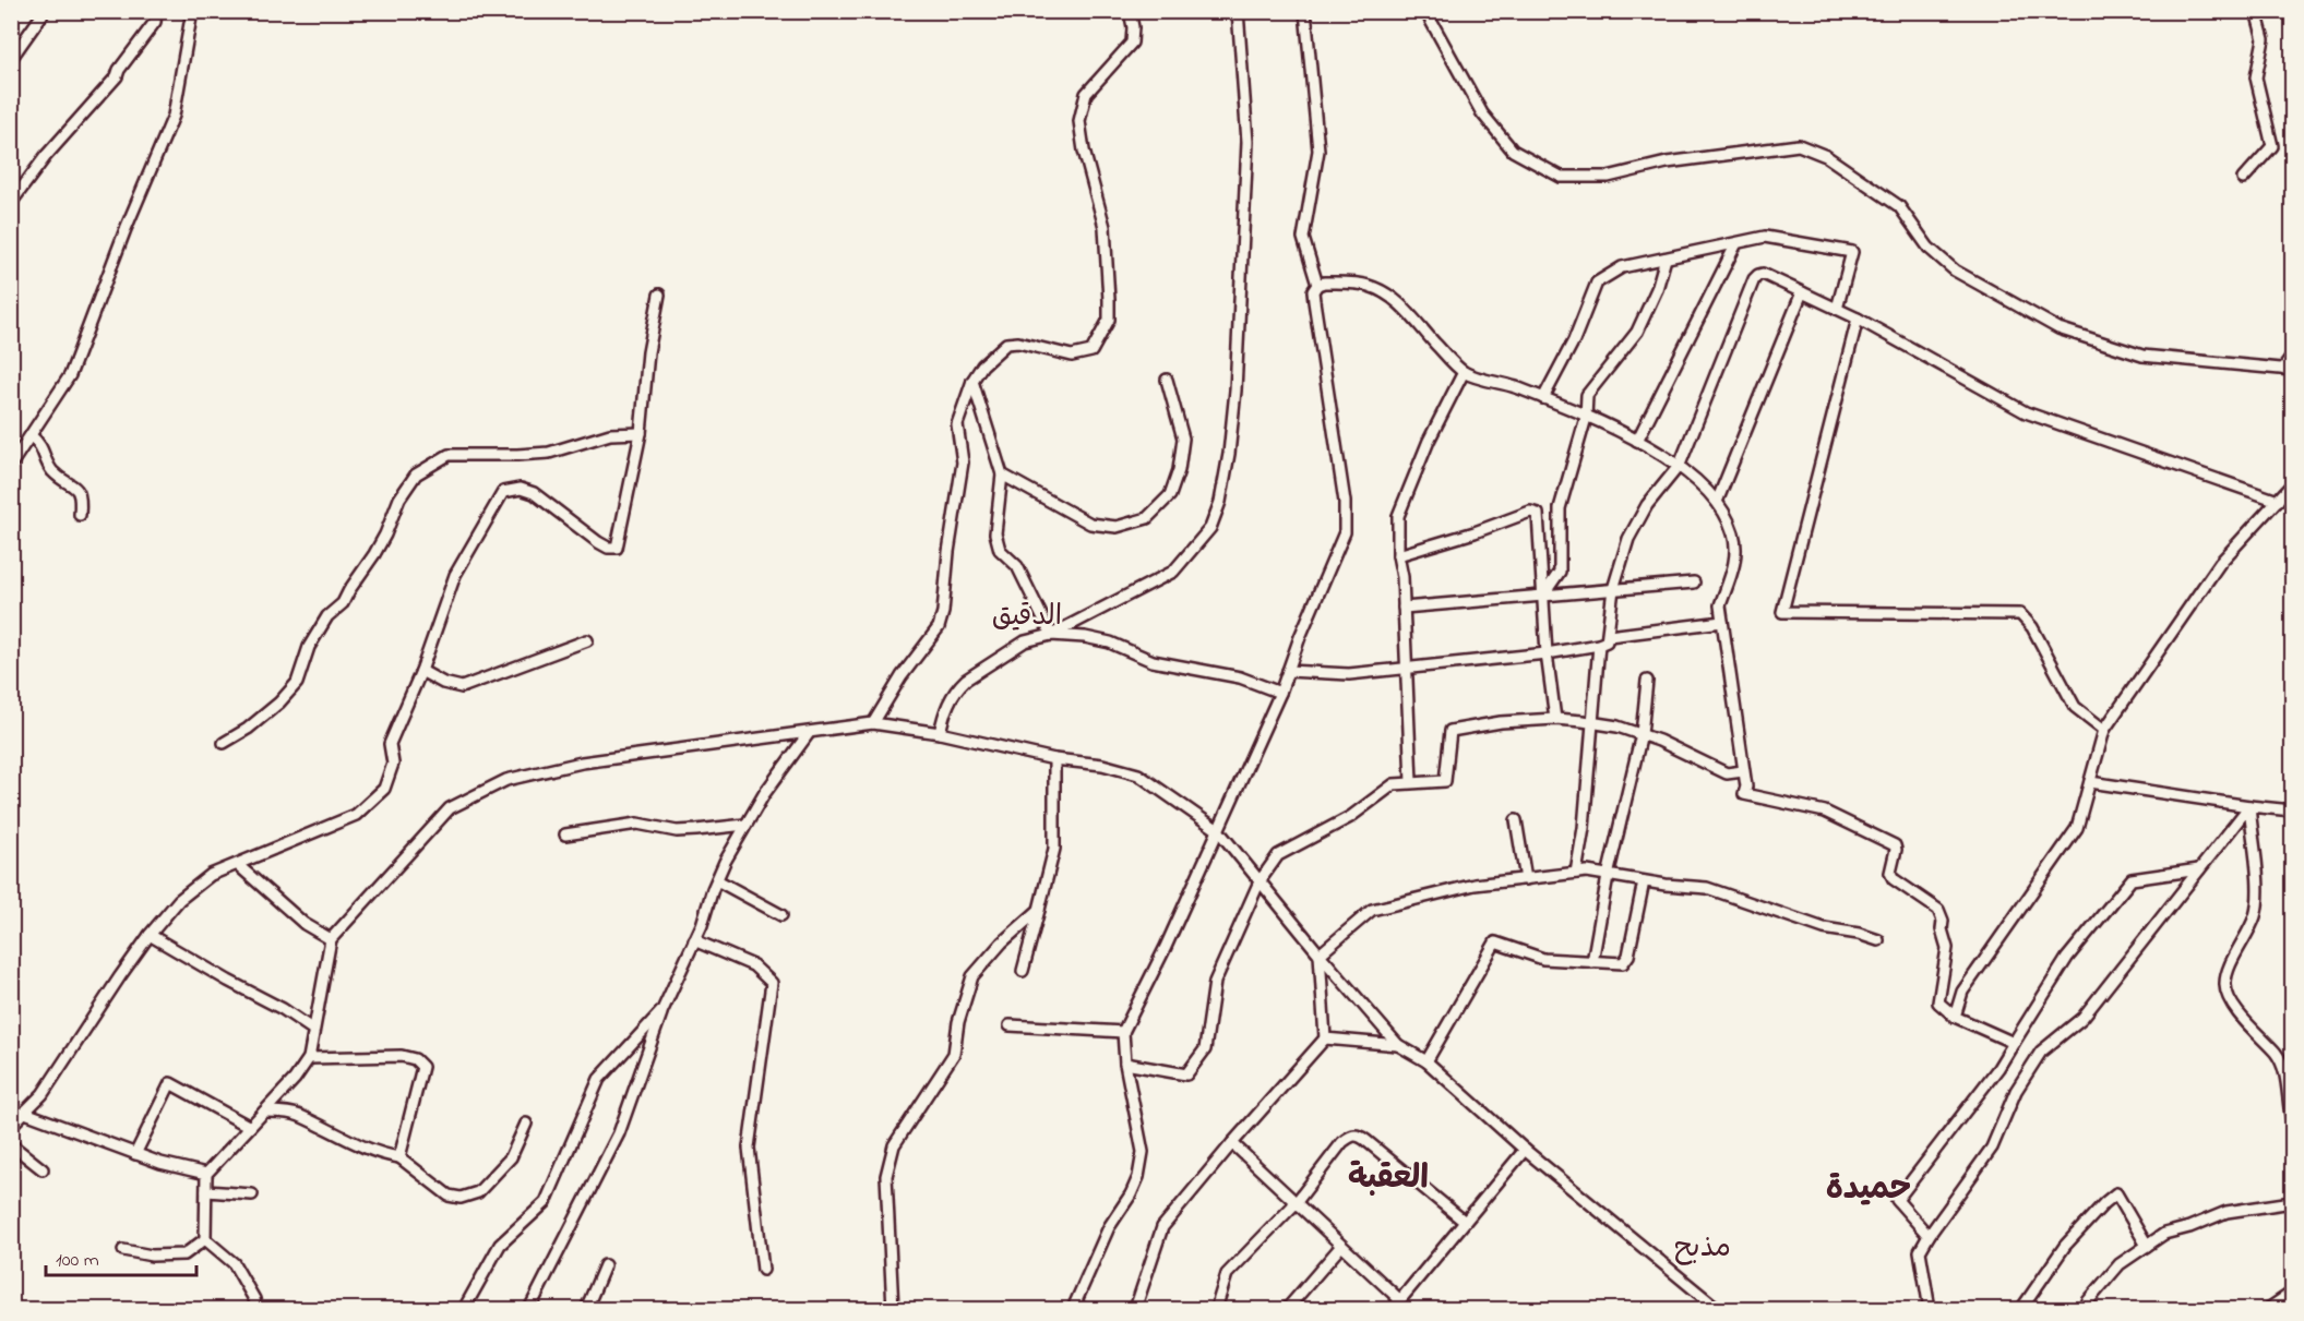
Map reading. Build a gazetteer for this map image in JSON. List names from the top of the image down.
{
  "districts": [
    "الدقيق",
    "العقبة",
    "حميدة",
    "مذبح"
  ],
  "scale_bar": "100 m"
}
